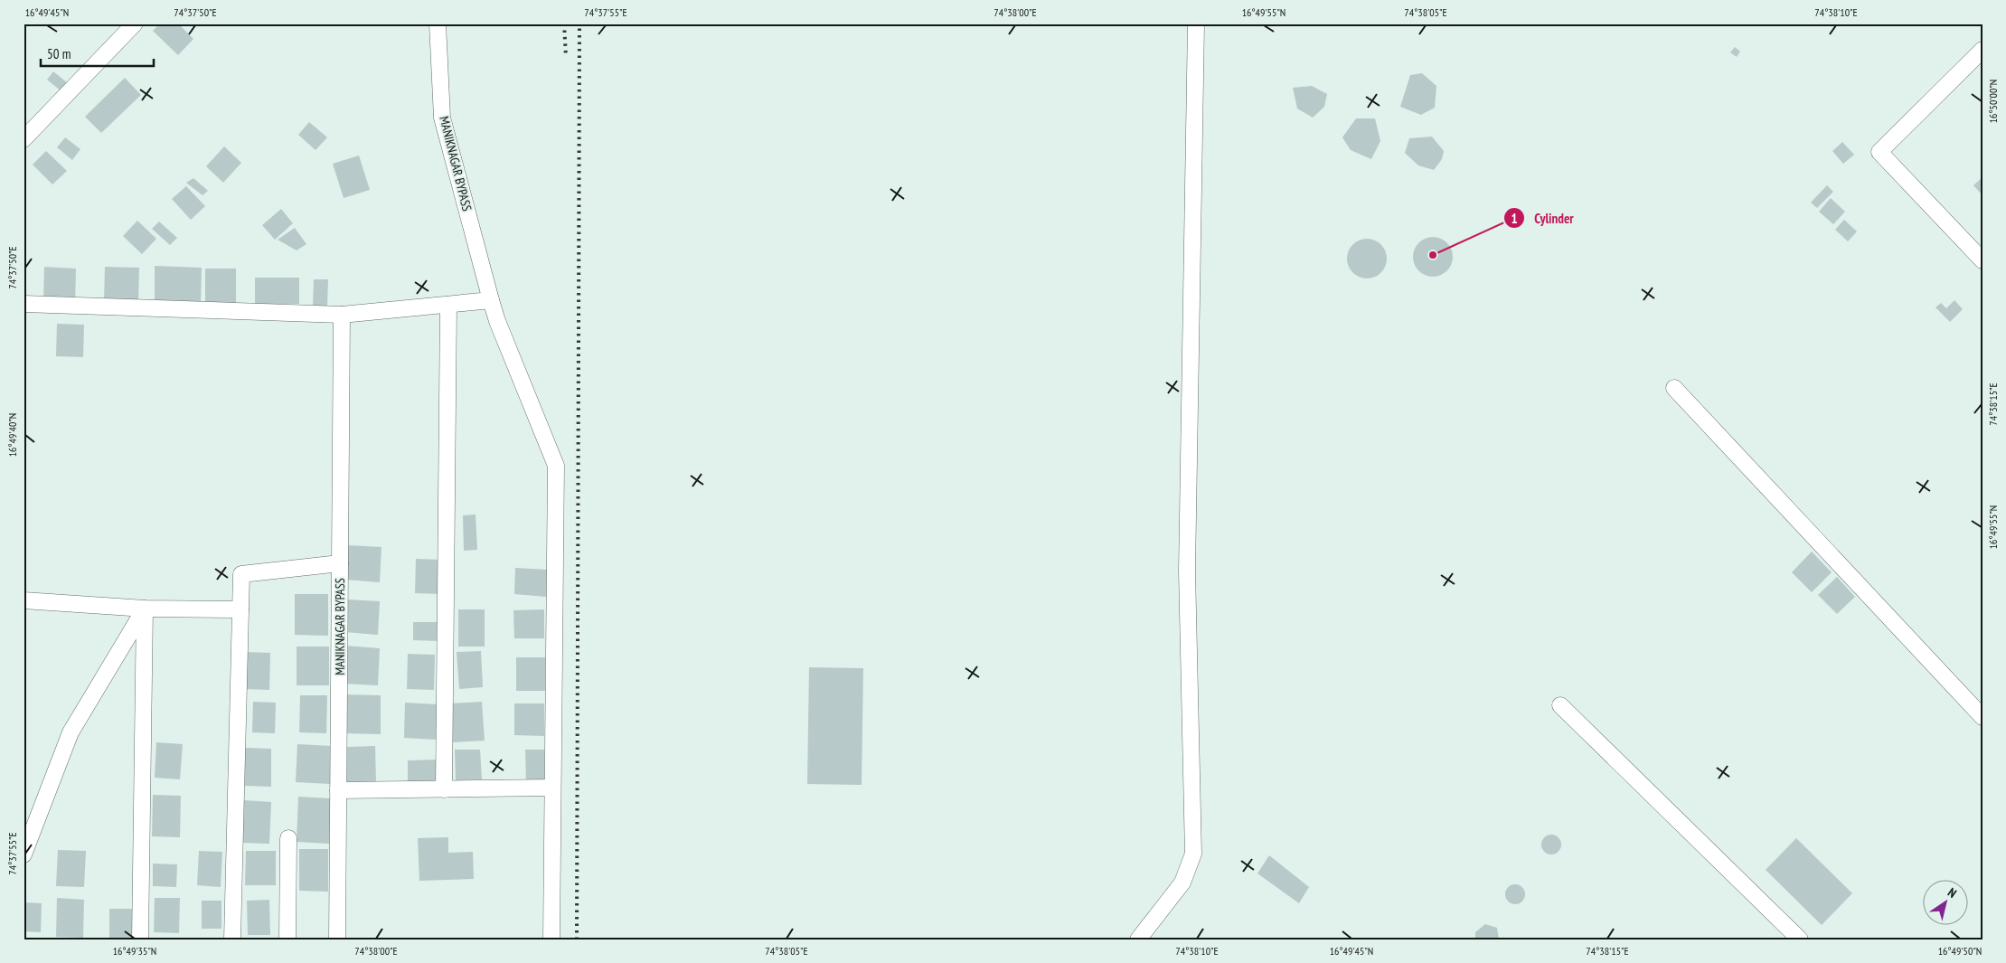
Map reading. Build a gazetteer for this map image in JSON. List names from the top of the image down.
{
  "streets": {
    "street": ["MANIKNAGAR BYPASS"]
  },
  "places": ["Cylinder"],
  "scale_bar": "50 m",
  "north": "top right",
  "coordinates": [
    "16°49'45\"N",
    "74°37'50\"E",
    "74°37'55\"E",
    "74°38'00\"E",
    "16°49'55\"N",
    "74°38'05\"E",
    "74°38'10\"E",
    "16°50'00\"N",
    "74°38'15\"E",
    "16°49'40\"N",
    "16°49'35\"N",
    "16°49'50\"N"
  ]
}
